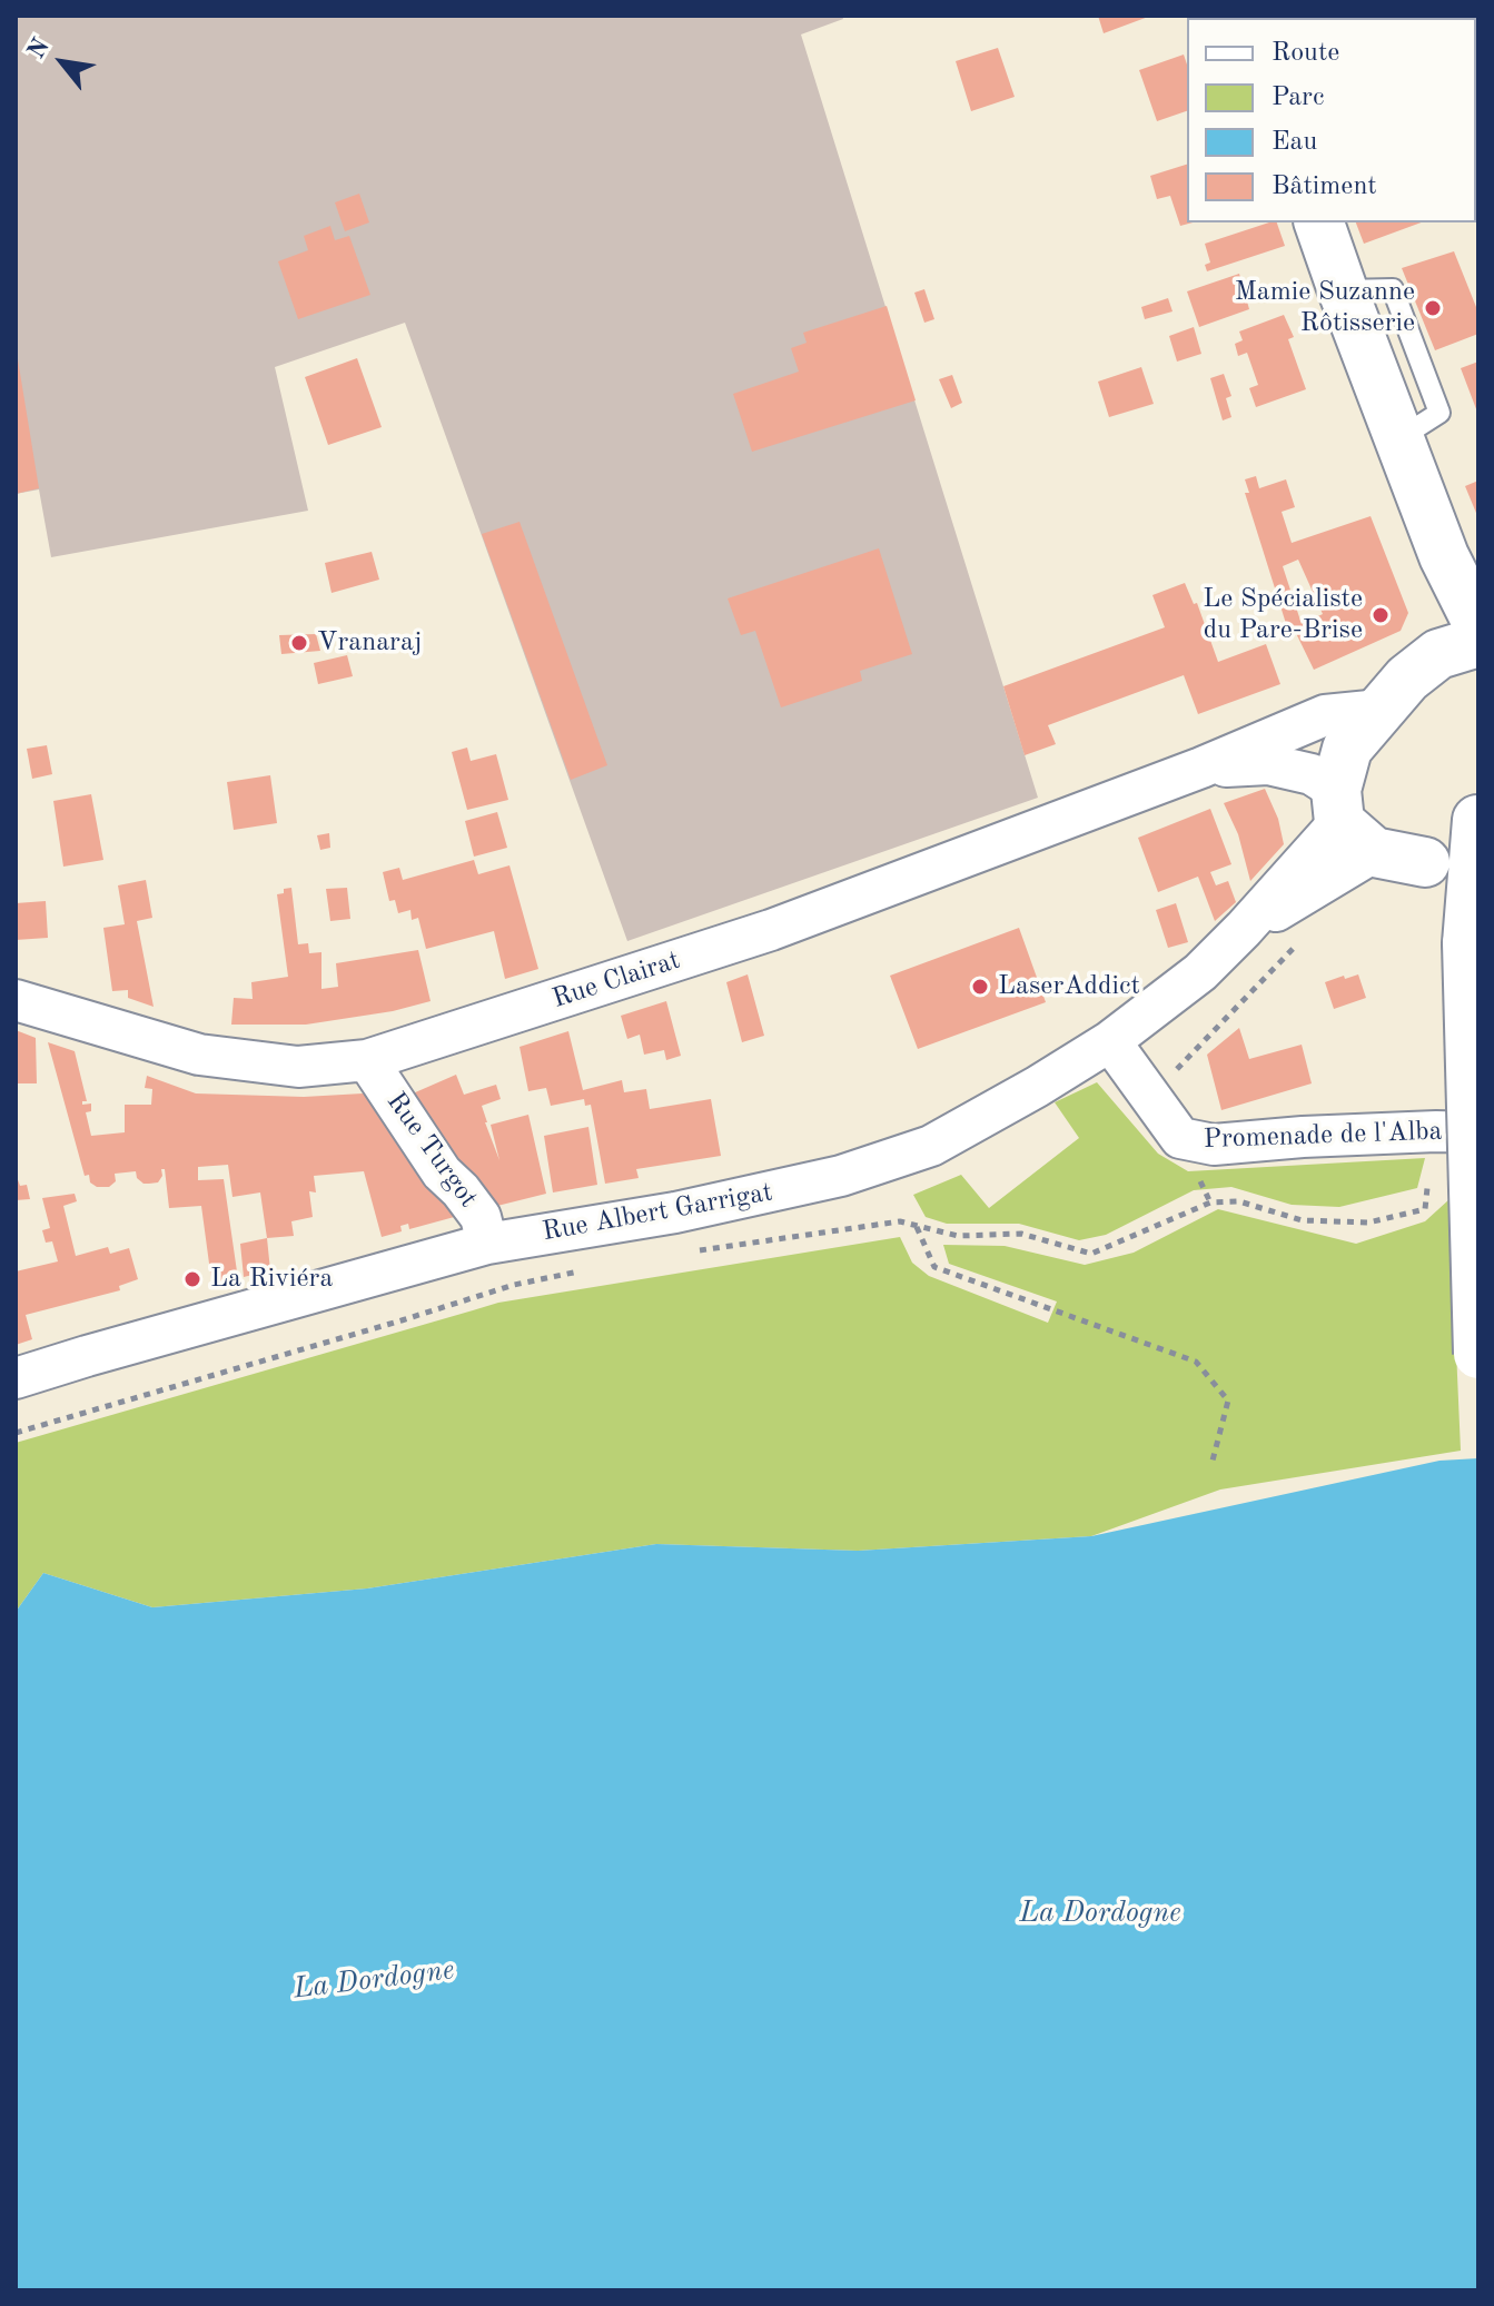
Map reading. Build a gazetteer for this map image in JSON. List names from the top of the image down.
{
  "streets": {
    "street": [
      "Rue Clairat",
      "Promenade de l'Alba",
      "Rue Turgot",
      "Rue Albert Garrigat"
    ]
  },
  "crossings": [
    ["Rue Clairat", "Rue Turgot"],
    ["Rue Clairat", "Rue Albert Garrigat"],
    ["Promenade de l'Alba", "Rue Albert Garrigat"],
    ["Rue Turgot", "Rue Albert Garrigat"]
  ],
  "water": ["La Dordogne"],
  "places": [
    "Mamie Suzanne Rôtisserie",
    "Le Spécialiste du Pare-Brise",
    "Vranaraj",
    "LaserAddict",
    "La Riviéra"
  ],
  "legend": [
    "Route",
    "Parc",
    "Eau",
    "Bâtiment"
  ],
  "north": "top left"
}
